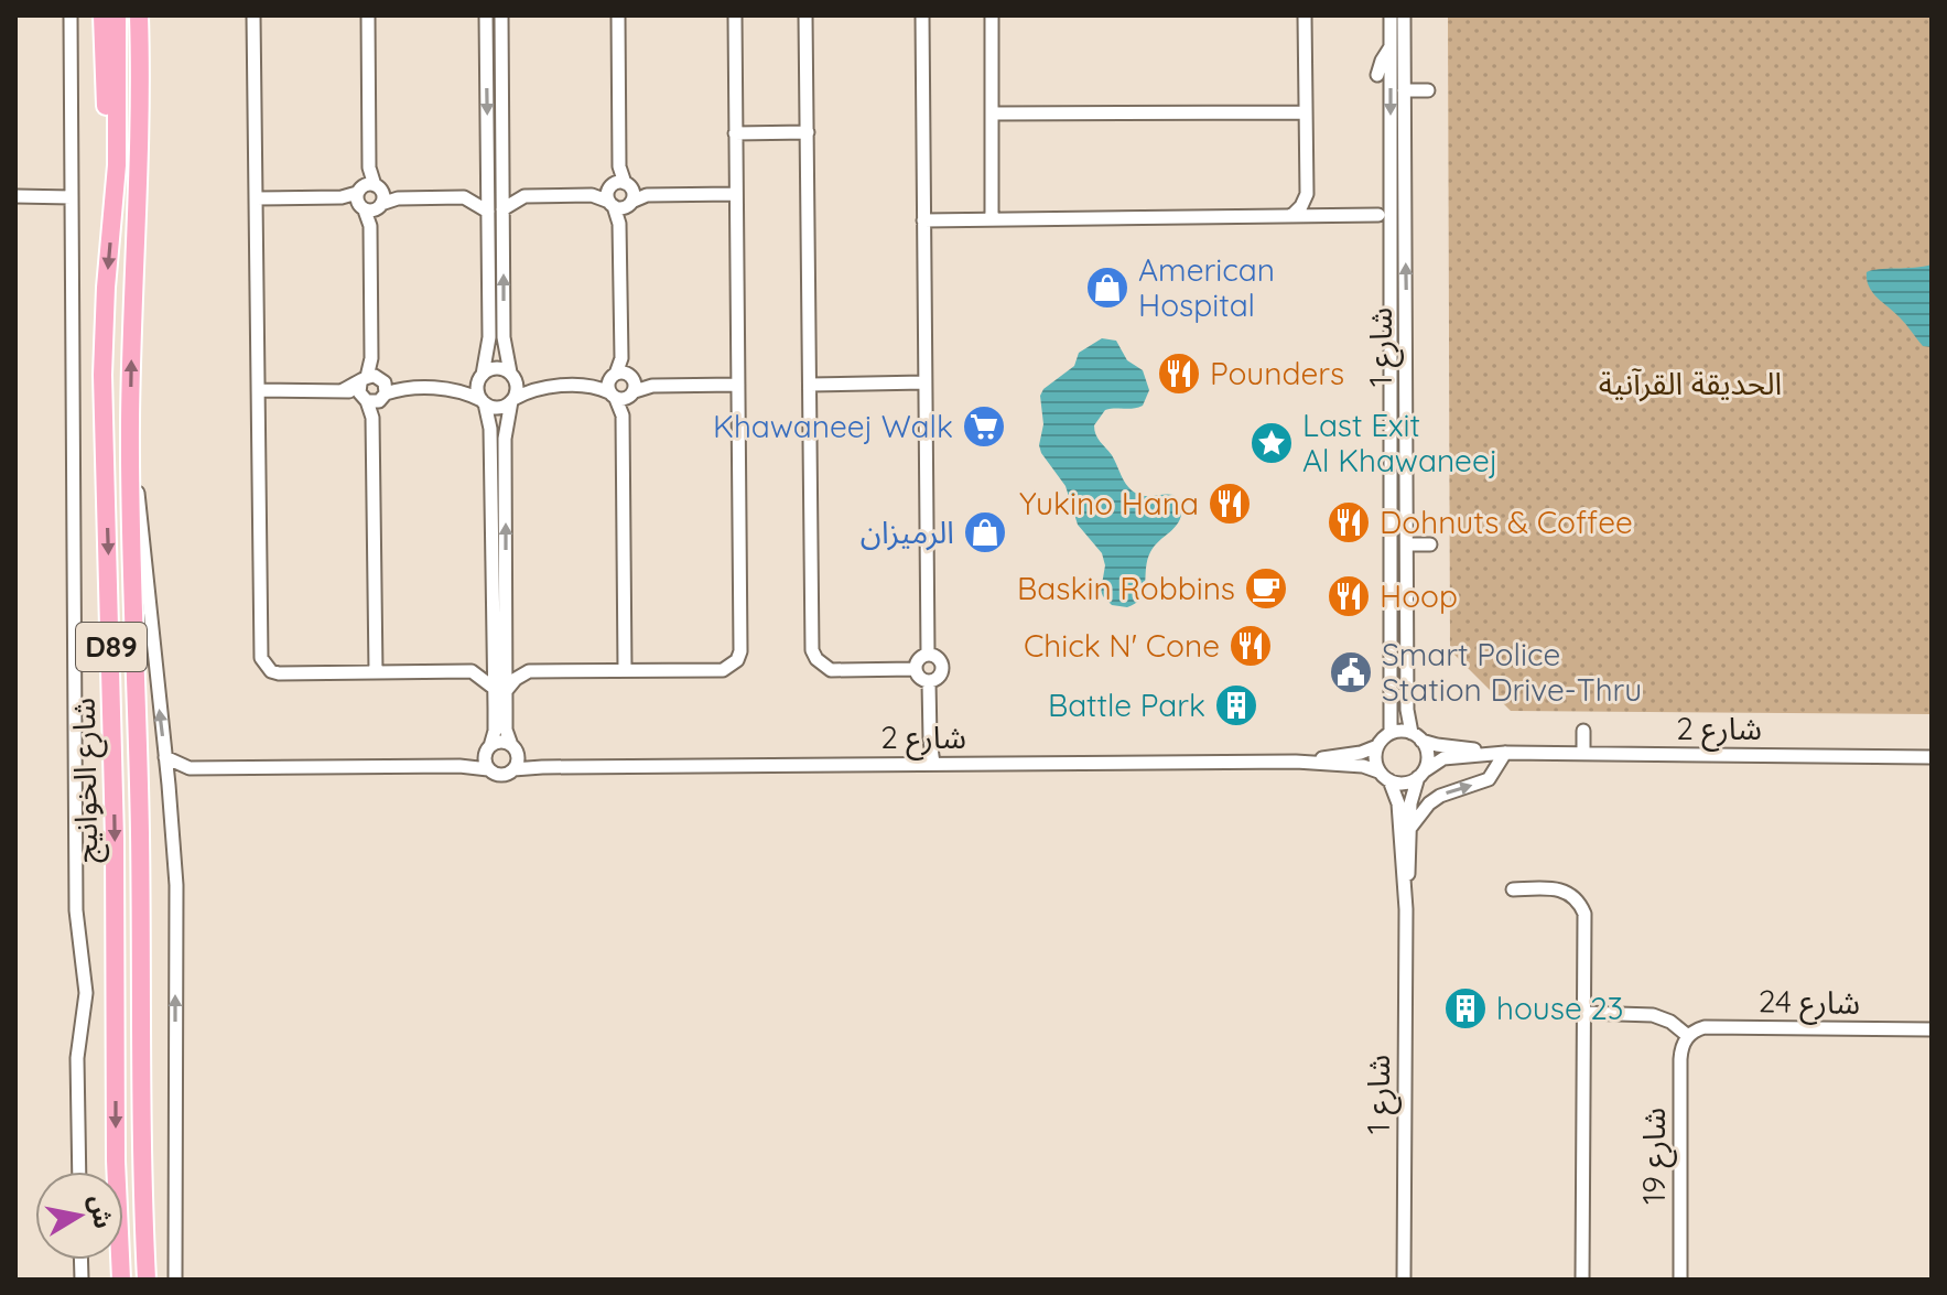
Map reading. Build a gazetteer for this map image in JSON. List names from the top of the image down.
{
  "streets": {
    "highway": ["D89", "شارع الخوانيج"],
    "street": [
      "شارع 1",
      "شارع 2",
      "شارع 24",
      "شارع 19"
    ]
  },
  "crossings": [
    ["شارع 1", "شارع 2"],
    ["شارع 24", "شارع 19"]
  ],
  "parks": ["الحديقة القرآنية"],
  "places": {
    "shop": ["American Hospital", "الرميزان"],
    "restaurant": [
      "Pounders",
      "Yukino Hana",
      "Dohnuts & Coffee",
      "Hoop",
      "Chick N' Cone"
    ],
    "supermarket": ["Khawaneej Walk"],
    "place": ["Last Exit Al Khawaneej"],
    "cafe": ["Baskin Robbins"],
    "public building": ["Smart Police Station Drive-Thru"],
    "building": ["Battle Park", "house 23"]
  },
  "north": "right"
}
